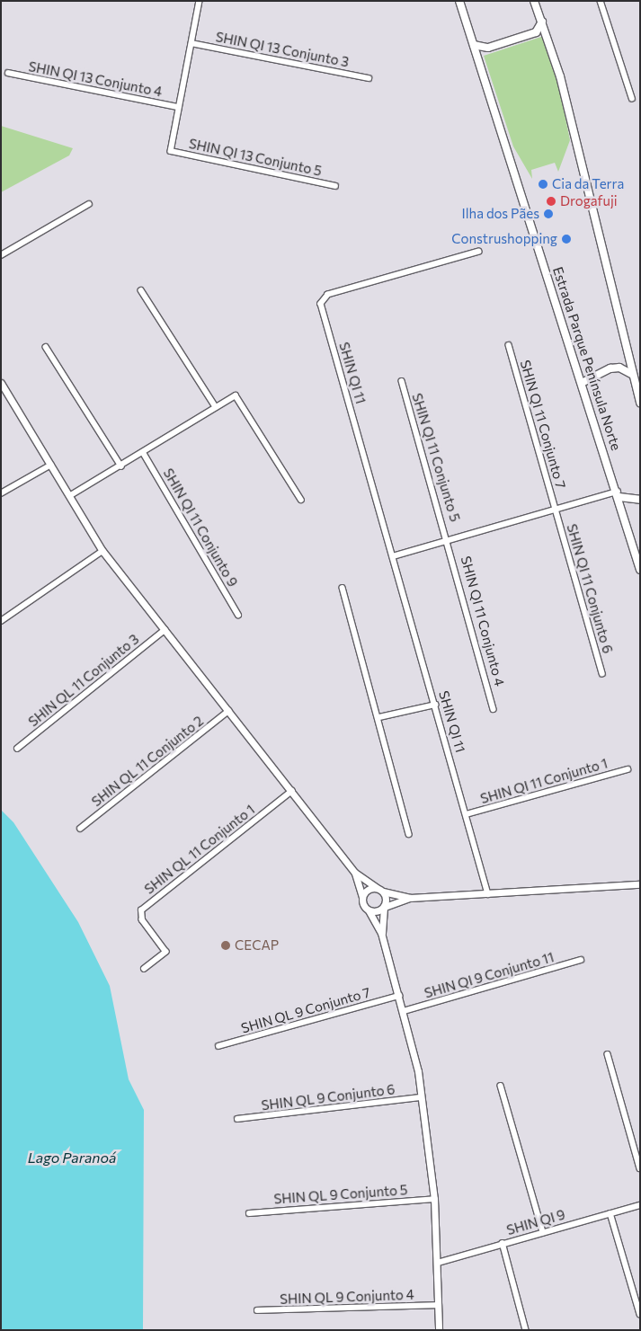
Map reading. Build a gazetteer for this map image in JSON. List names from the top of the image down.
{
  "streets": {
    "main road": ["Estrada Parque Península Norte"],
    "street": [
      "SHIN QI 13 Conjunto 3",
      "SHIN QI 13 Conjunto 4",
      "SHIN QI 13 Conjunto 5",
      "SHIN QI 11",
      "SHIN QI 11 Conjunto 7",
      "SHIN QI 11 Conjunto 5",
      "SHIN QI 11 Conjunto 9",
      "SHIN QI 11 Conjunto 6",
      "SHIN QI 11 Conjunto 4",
      "SHIN QL 11 Conjunto 3",
      "SHIN QL 11 Conjunto 2",
      "SHIN QI 11 Conjunto 1",
      "SHIN QL 11 Conjunto 1",
      "SHIN QI 9 Conjunto 11",
      "SHIN QL 9 Conjunto 7",
      "SHIN QL 9 Conjunto 6",
      "SHIN QL 9 Conjunto 5",
      "SHIN QI 9",
      "SHIN QL 9 Conjunto 4"
    ]
  },
  "crossings": [
    ["SHIN QI 13 Conjunto 4", "SHIN QI 13 Conjunto 5"],
    ["SHIN QI 11", "SHIN QI 11 Conjunto 1"],
    ["SHIN QI 11 Conjunto 7", "SHIN QI 11 Conjunto 6"],
    ["SHIN QI 11 Conjunto 5", "SHIN QI 11 Conjunto 4"]
  ],
  "water": ["Lago Paranoá"],
  "places": [
    "Cia da Terra",
    "Drogafuji",
    "Ilha dos Pães",
    "Construshopping",
    "CECAP"
  ]
}
